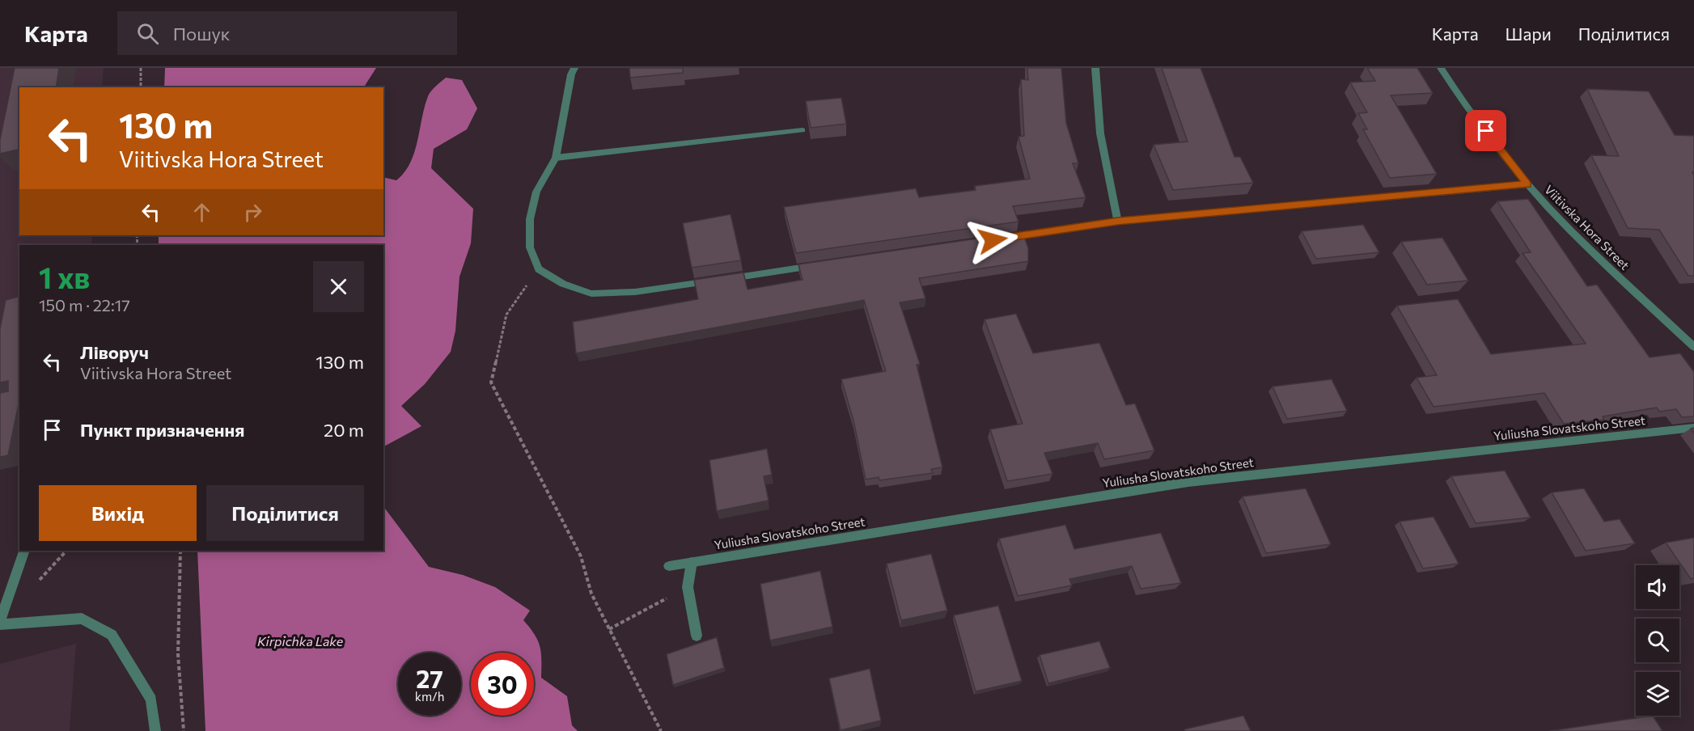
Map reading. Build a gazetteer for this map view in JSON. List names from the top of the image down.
{
  "streets": {
    "street": ["Viitivska Hora Street", "Yuliusha Slovatskoho Street"]
  },
  "water": ["Kirpichka Lake"],
  "page": {
    "header": "Карта",
    "search": "Пошук",
    "nav": ["Карта", "Шари", "Поділитися"],
    "turn": ["130 m", "Viitivska Hora Street"],
    "heading": ["1 хв", "150 m · 22:17"],
    "list": [
      {
        "name": "Ліворуч",
        "note": "Viitivska Hora Street",
        "value": "130 m"
      },
      {
        "name": "Пункт призначення",
        "value": "20 m"
      }
    ],
    "buttons": ["Вихід", "Поділитися"],
    "speed": "27 km/h",
    "limit": "30"
  }
}
